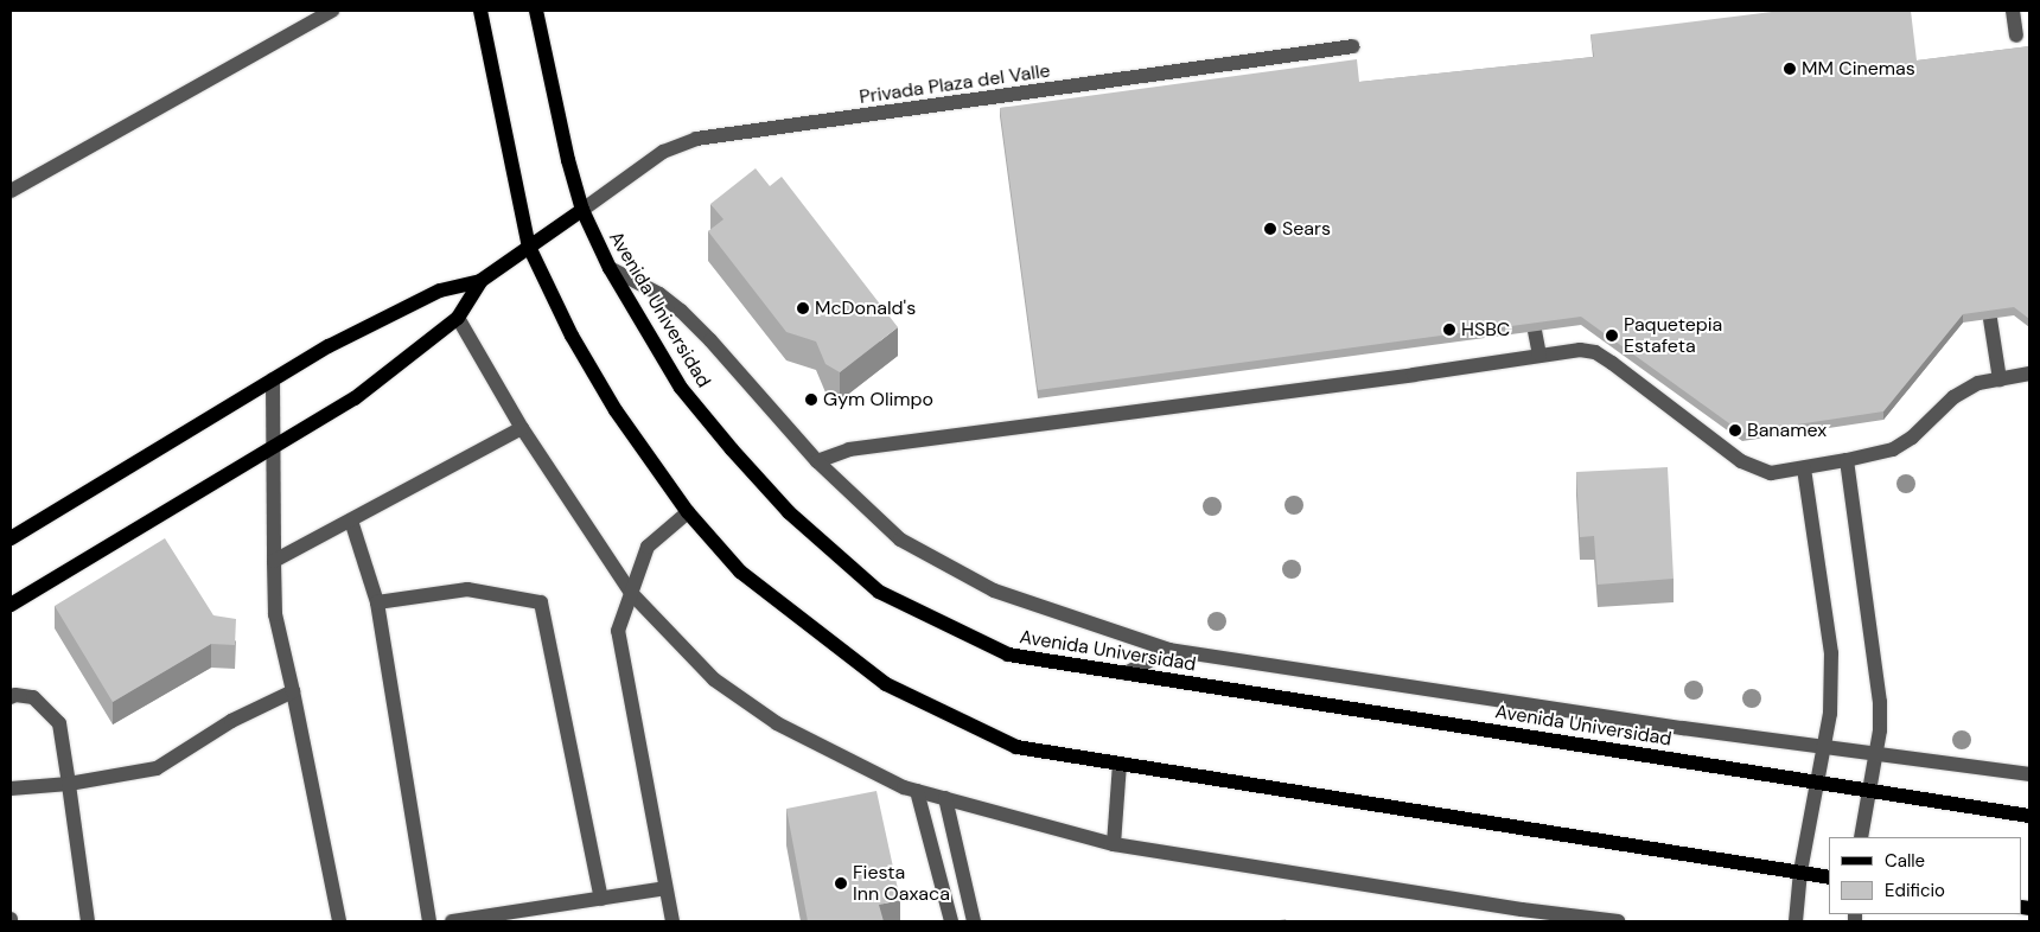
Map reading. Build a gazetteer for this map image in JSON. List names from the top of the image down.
{
  "streets": {
    "main road": ["Avenida Universidad"],
    "street": ["Privada Plaza del Valle"]
  },
  "crossings": [
    ["Privada Plaza del Valle", "Avenida Universidad"]
  ],
  "places": [
    "MM Cinemas",
    "Sears",
    "McDonald's",
    "HSBC",
    "Paquetepia Estafeta",
    "Gym Olimpo",
    "Banamex",
    "Fiesta Inn Oaxaca"
  ],
  "legend": ["Calle", "Edificio"]
}
